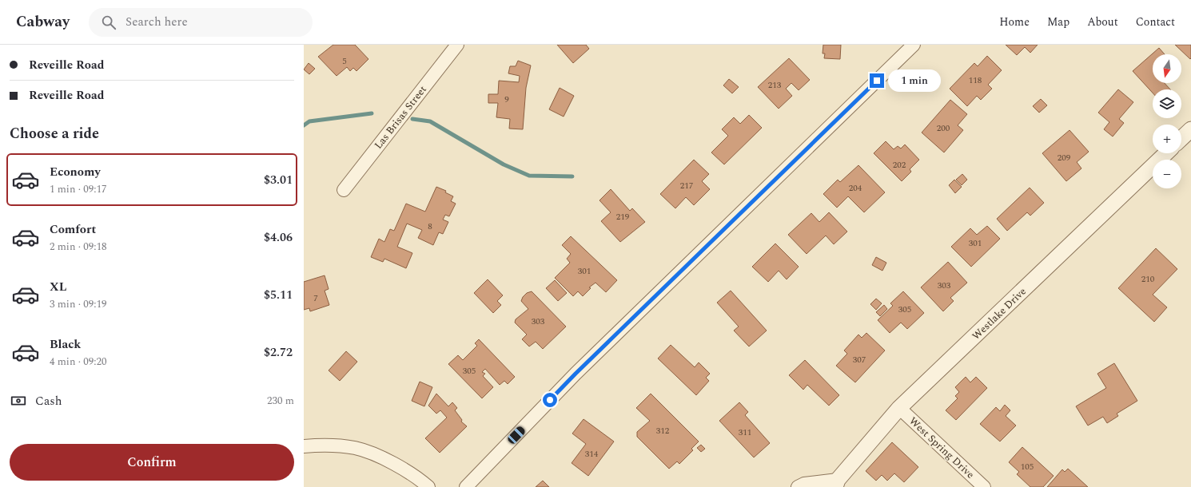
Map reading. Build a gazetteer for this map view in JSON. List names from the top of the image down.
{
  "streets": {
    "street": ["Las Brisas Street", "Westlake Drive", "West Spring Drive"]
  },
  "crossings": [
    ["Westlake Drive", "West Spring Drive"]
  ],
  "house_numbers": [
    "5",
    "118",
    "213",
    "9",
    "200",
    "209",
    "202",
    "217",
    "204",
    "219",
    "8",
    "301",
    "301",
    "210",
    "303",
    "7",
    "305",
    "303",
    "307",
    "305",
    "312",
    "311",
    "314",
    "105"
  ],
  "north": "bottom",
  "page": {
    "header": "Cabway",
    "search": "Search here",
    "nav": [
      "Home",
      "Map",
      "About",
      "Contact"
    ],
    "banner": ["Reveille Road", "Reveille Road"],
    "map_buttons": ["+", "−"],
    "bubble": "1 min",
    "heading": "Choose a ride",
    "list": [
      {
        "name": "Economy",
        "note": "1 min · 09:17",
        "value": "$3.01"
      },
      {
        "name": "Comfort",
        "note": "2 min · 09:18",
        "value": "$4.06"
      },
      {
        "name": "XL",
        "note": "3 min · 09:19",
        "value": "$5.11"
      },
      {
        "name": "Black",
        "note": "4 min · 09:20",
        "value": "$2.72"
      }
    ],
    "pay": ["Cash", "230 m"],
    "buttons": "Confirm"
  }
}
